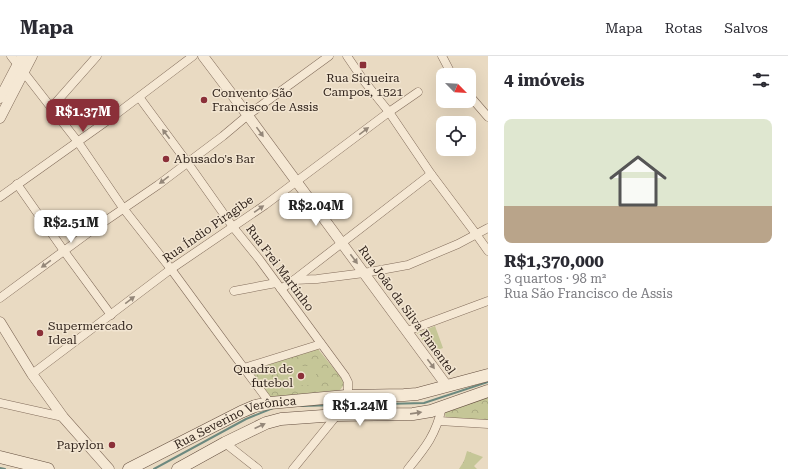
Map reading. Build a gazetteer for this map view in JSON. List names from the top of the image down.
{
  "streets": {
    "main road": ["Rua Severino Verônica"],
    "street": ["Rua Índio Piragibe", "Rua Frei Martinho", "Rua João da Silva Pimentel"]
  },
  "crossings": [
    ["Rua Índio Piragibe", "Rua Frei Martinho"],
    ["Rua Índio Piragibe", "Rua João da Silva Pimentel"],
    ["Rua Frei Martinho", "Rua Severino Verônica"],
    ["Rua João da Silva Pimentel", "Rua Severino Verônica"]
  ],
  "one_way": ["Rua Índio Piragibe", "Rua João da Silva Pimentel"],
  "places": {
    "transit": ["Rua Siqueira Campos, 1521"],
    "other": [
      "Convento São Francisco de Assis",
      "Abusado's Bar",
      "Supermercado Ideal",
      "Quadra de futebol",
      "Papylon"
    ]
  },
  "north": "bottom right",
  "page": {
    "header": "Mapa",
    "nav": ["Mapa", "Rotas", "Salvos"],
    "heading": "4 imóveis",
    "price": [
      "R$1.37M",
      "R$2.04M",
      "R$2.51M",
      "R$1.24M"
    ],
    "list": [
      {
        "name": "R$1,370,000",
        "note": "3 quartos · 98 m² · Rua São Francisco de Assis"
      }
    ]
  }
}
